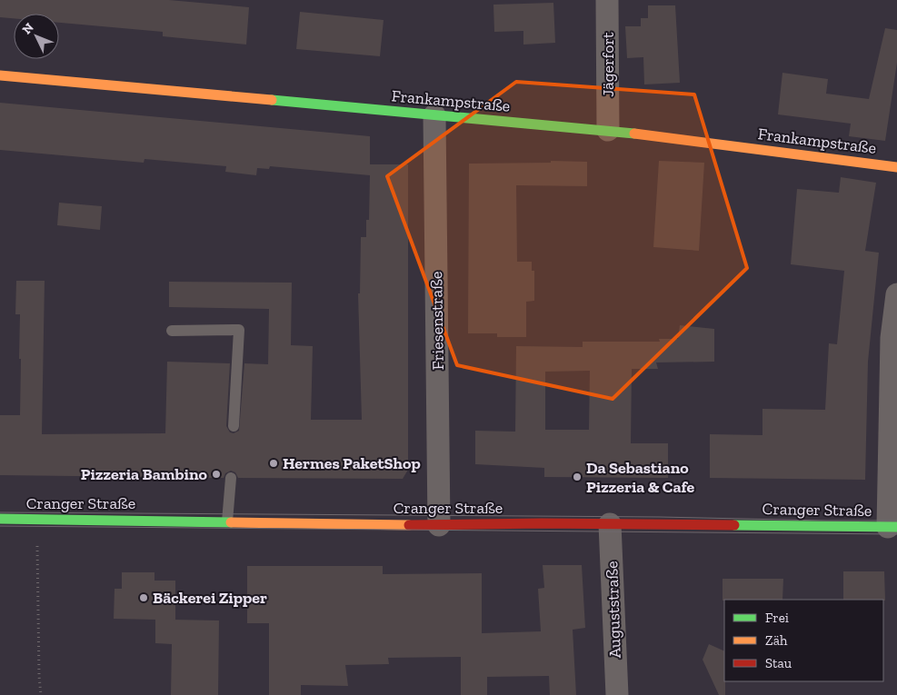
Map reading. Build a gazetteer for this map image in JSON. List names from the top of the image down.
{
  "streets": {
    "street": [
      "Jägerfort",
      "Frankampstraße",
      "Friesenstraße",
      "Cranger Straße",
      "Auguststraße"
    ]
  },
  "crossings": [
    ["Jägerfort", "Frankampstraße"],
    ["Frankampstraße", "Friesenstraße"],
    ["Friesenstraße", "Cranger Straße"],
    ["Cranger Straße", "Auguststraße"]
  ],
  "places": [
    "Hermes PaketShop",
    "Pizzeria Bambino",
    "Da Sebastiano Pizzeria & Cafe",
    "Bäckerei Zipper"
  ],
  "legend": ["Frei", "Zäh", "Stau"],
  "north": "top left"
}
